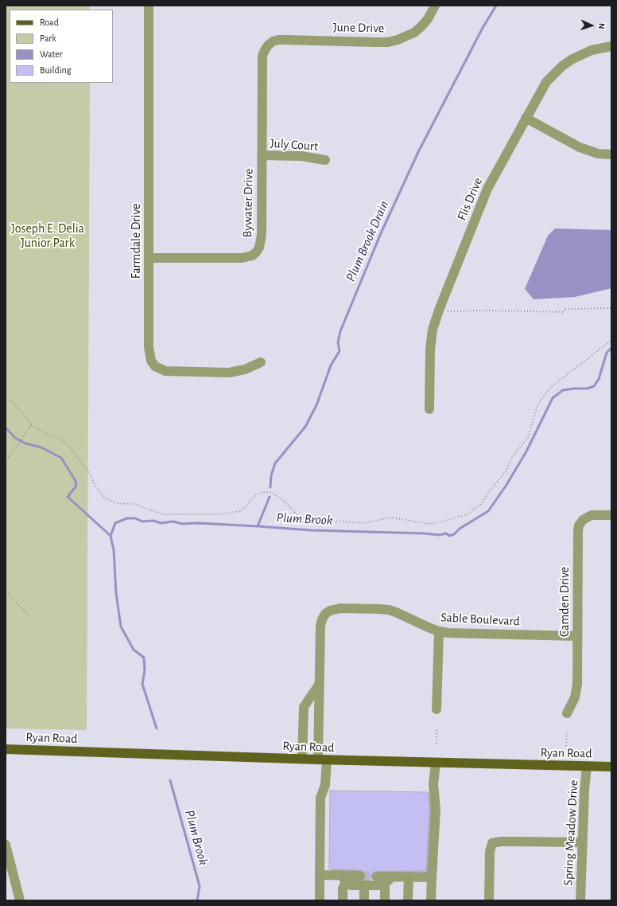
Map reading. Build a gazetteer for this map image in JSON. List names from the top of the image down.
{
  "streets": {
    "main road": ["Ryan Road"],
    "street": [
      "June Drive",
      "July Court",
      "Flis Drive",
      "Bywater Drive",
      "Farmdale Drive",
      "Camden Drive",
      "Sable Boulevard",
      "Spring Meadow Drive"
    ]
  },
  "crossings": [
    ["June Drive", "Bywater Drive"],
    ["July Court", "Bywater Drive"],
    ["Bywater Drive", "Farmdale Drive"],
    ["Camden Drive", "Sable Boulevard"],
    ["Sable Boulevard", "Ryan Road"],
    ["Ryan Road", "Spring Meadow Drive"]
  ],
  "water": ["Plum Brook Drain", "Plum Brook"],
  "parks": ["Joseph E. Delia Junior Park"],
  "legend": [
    "Road",
    "Park",
    "Water",
    "Building"
  ],
  "north": "right"
}
